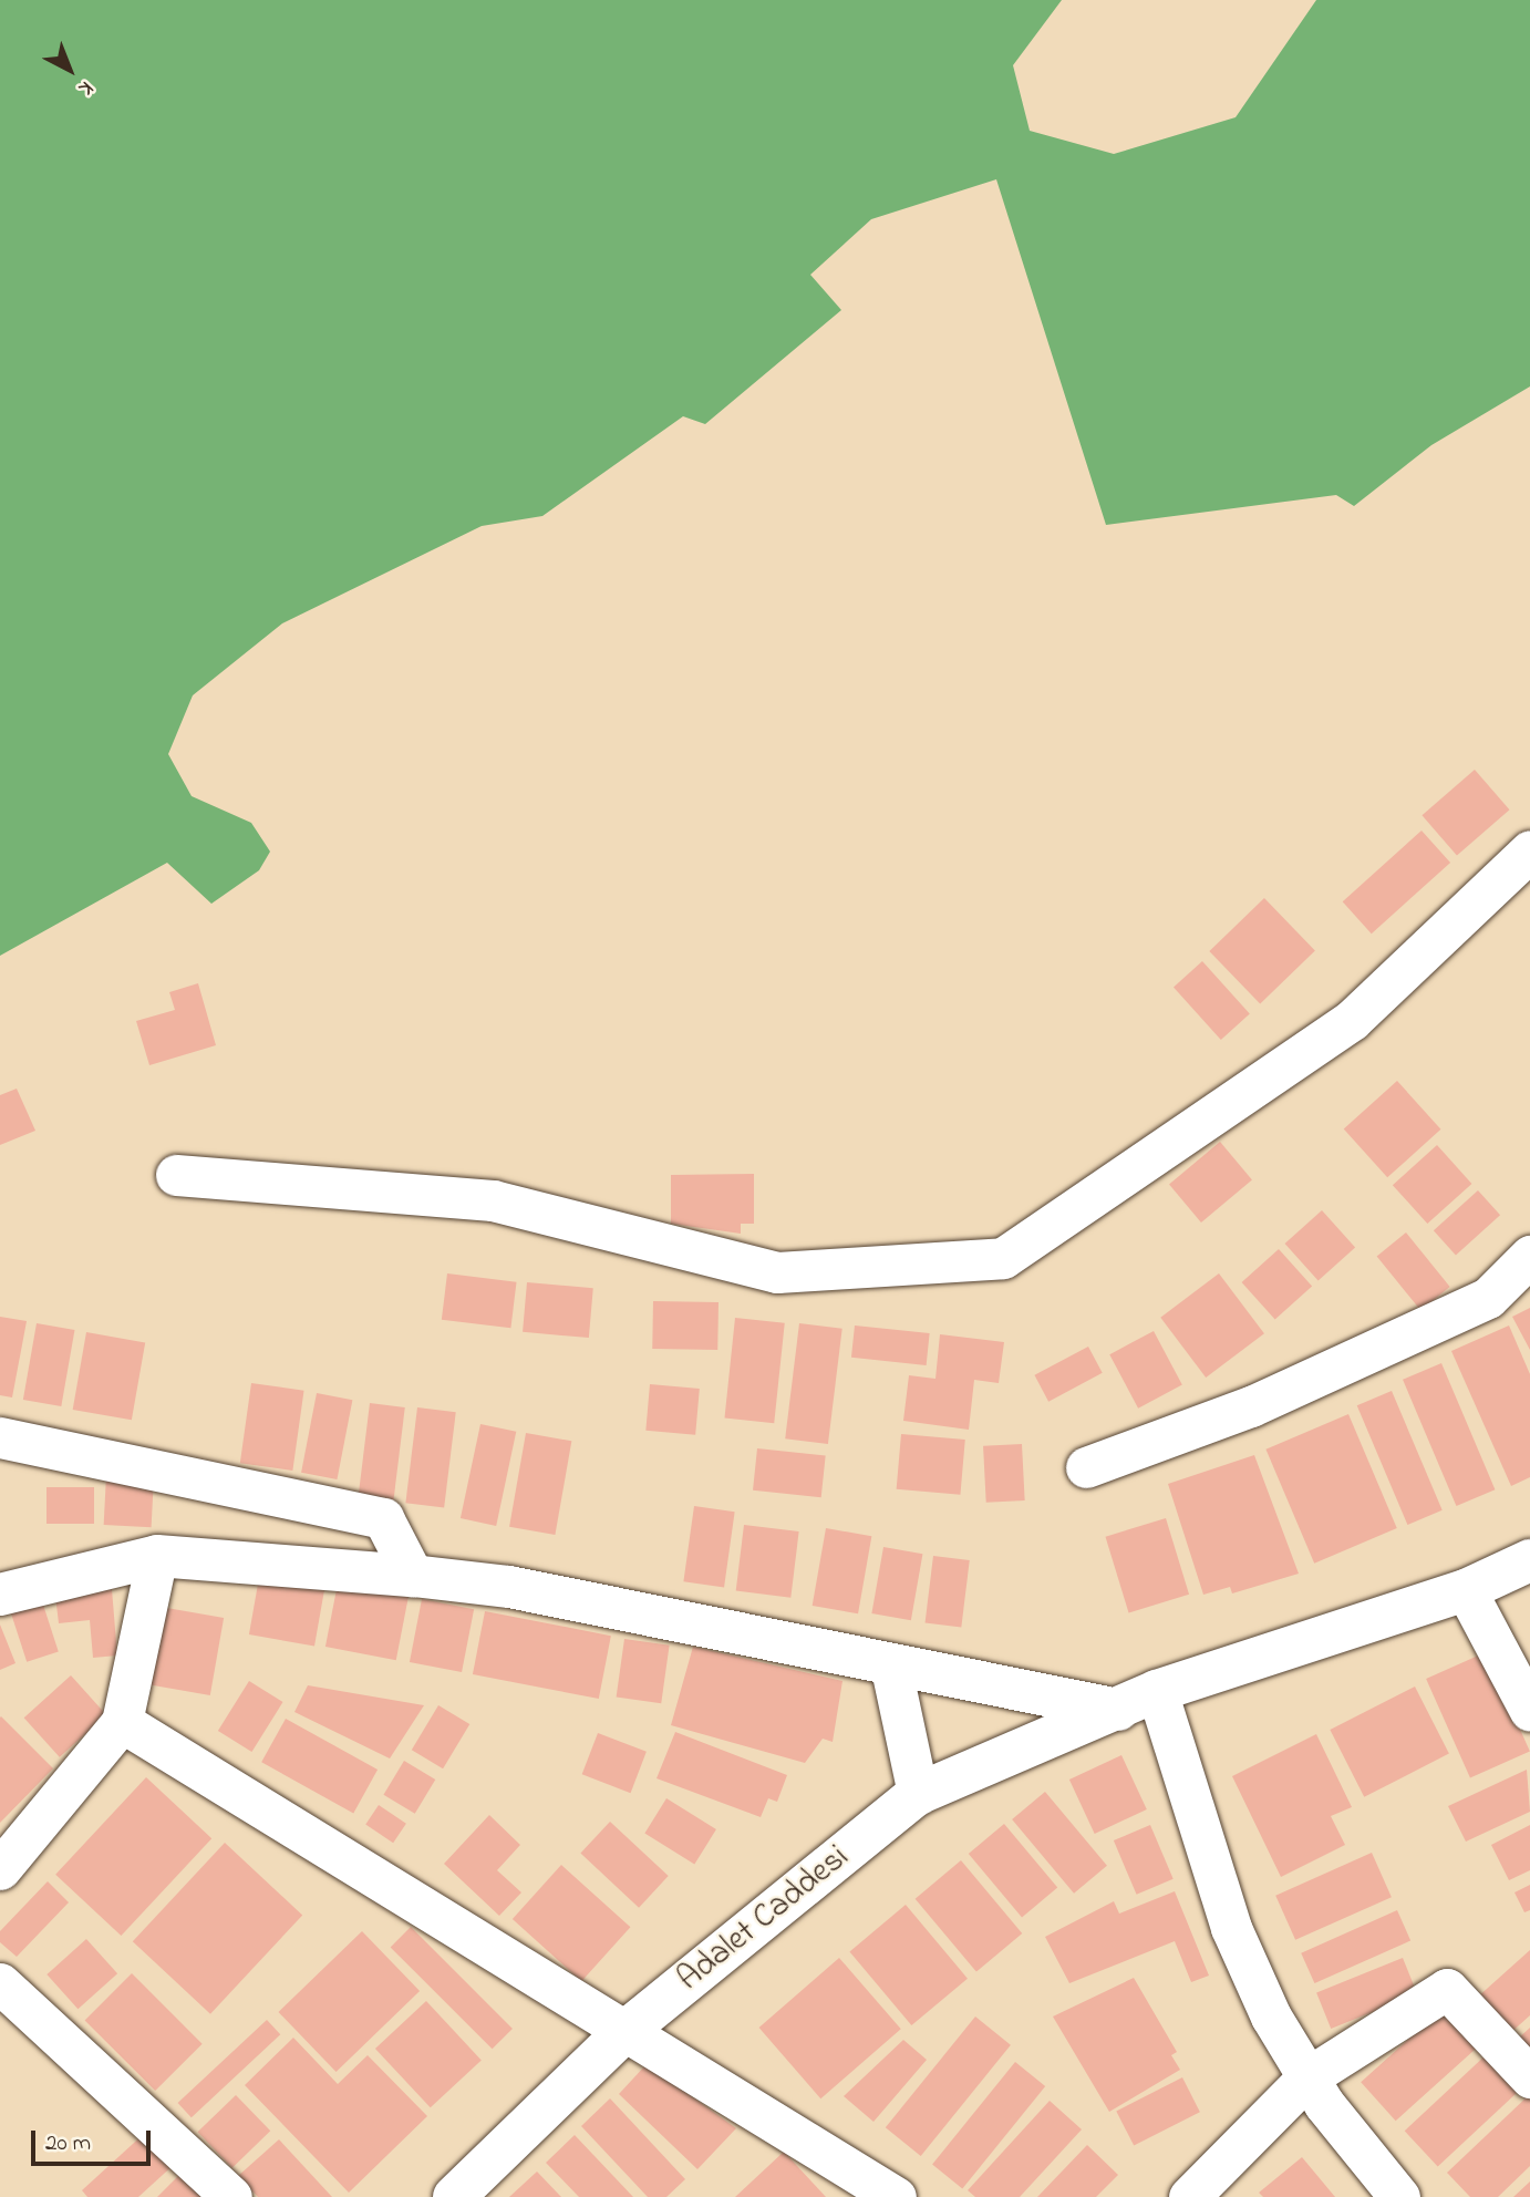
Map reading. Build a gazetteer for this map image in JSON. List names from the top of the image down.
{
  "streets": {
    "street": ["Adalet Caddesi"]
  },
  "scale_bar": "20 m",
  "north": "bottom right"
}
